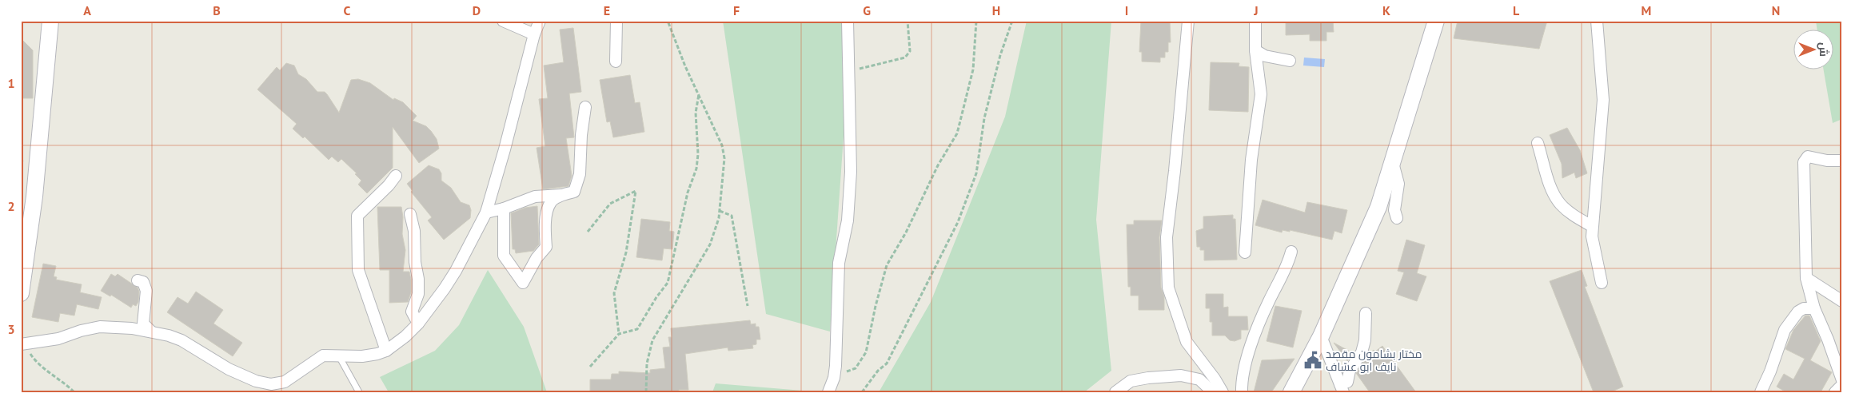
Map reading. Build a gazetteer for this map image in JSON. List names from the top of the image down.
{
  "places": {
    "public building": ["مختار بشامون مقصد نايف ابو عسّاف"]
  },
  "north": "right",
  "grid": {
    "columns": [
      "A",
      "B",
      "C",
      "D",
      "E",
      "F",
      "G",
      "H",
      "I",
      "J",
      "K",
      "L",
      "M",
      "N"
    ],
    "rows": ["1", "2", "3"]
  }
}
